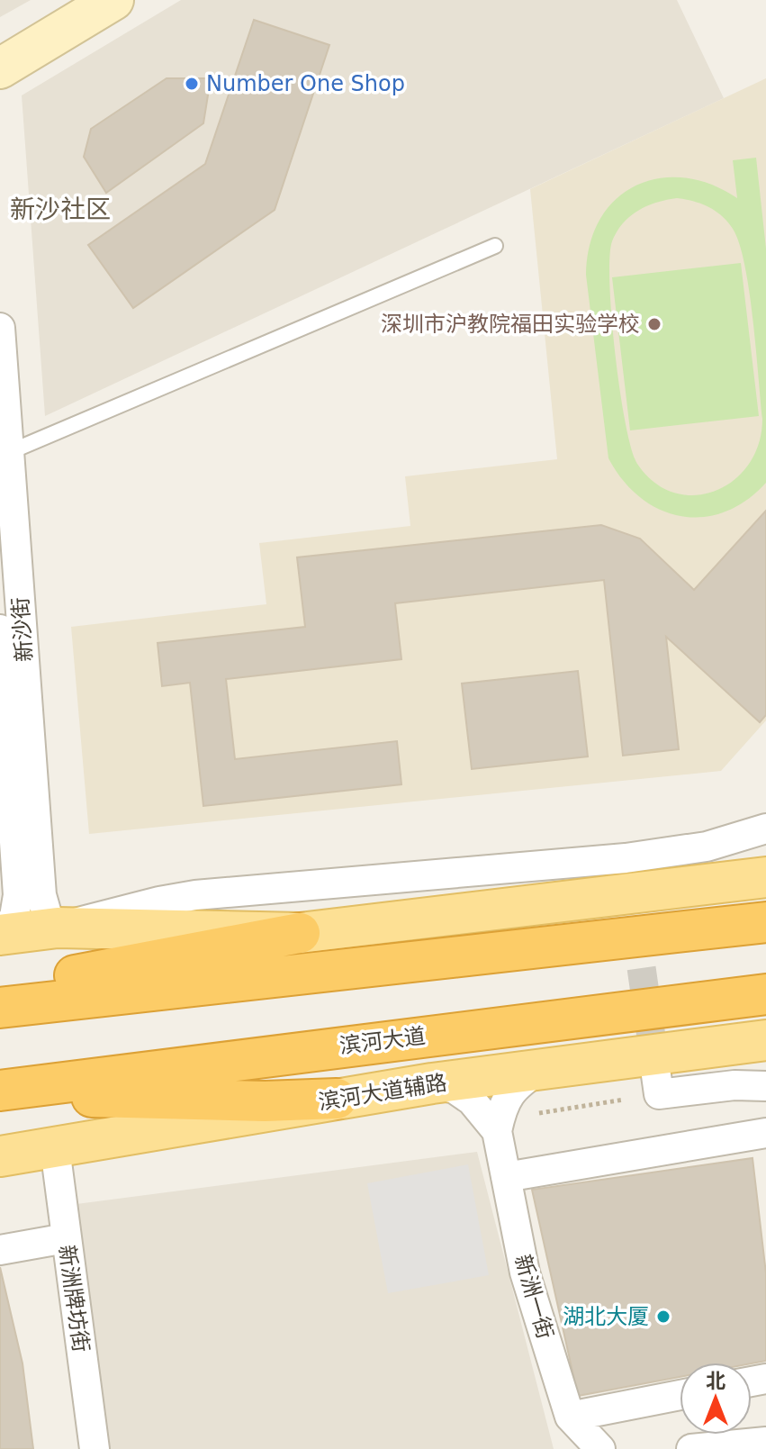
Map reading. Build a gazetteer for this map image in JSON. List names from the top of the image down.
{
  "streets": {
    "highway": ["滨河大道"],
    "main road": ["滨河大道辅路"],
    "street": ["新沙街", "新洲一街", "新洲牌坊街"]
  },
  "crossings": [
    ["滨河大道辅路", "新洲牌坊街"]
  ],
  "districts": ["新沙社区"],
  "places": ["Number One Shop", "深圳市沪教院福田实验学校", "湖北大厦"],
  "north": "top"
}
